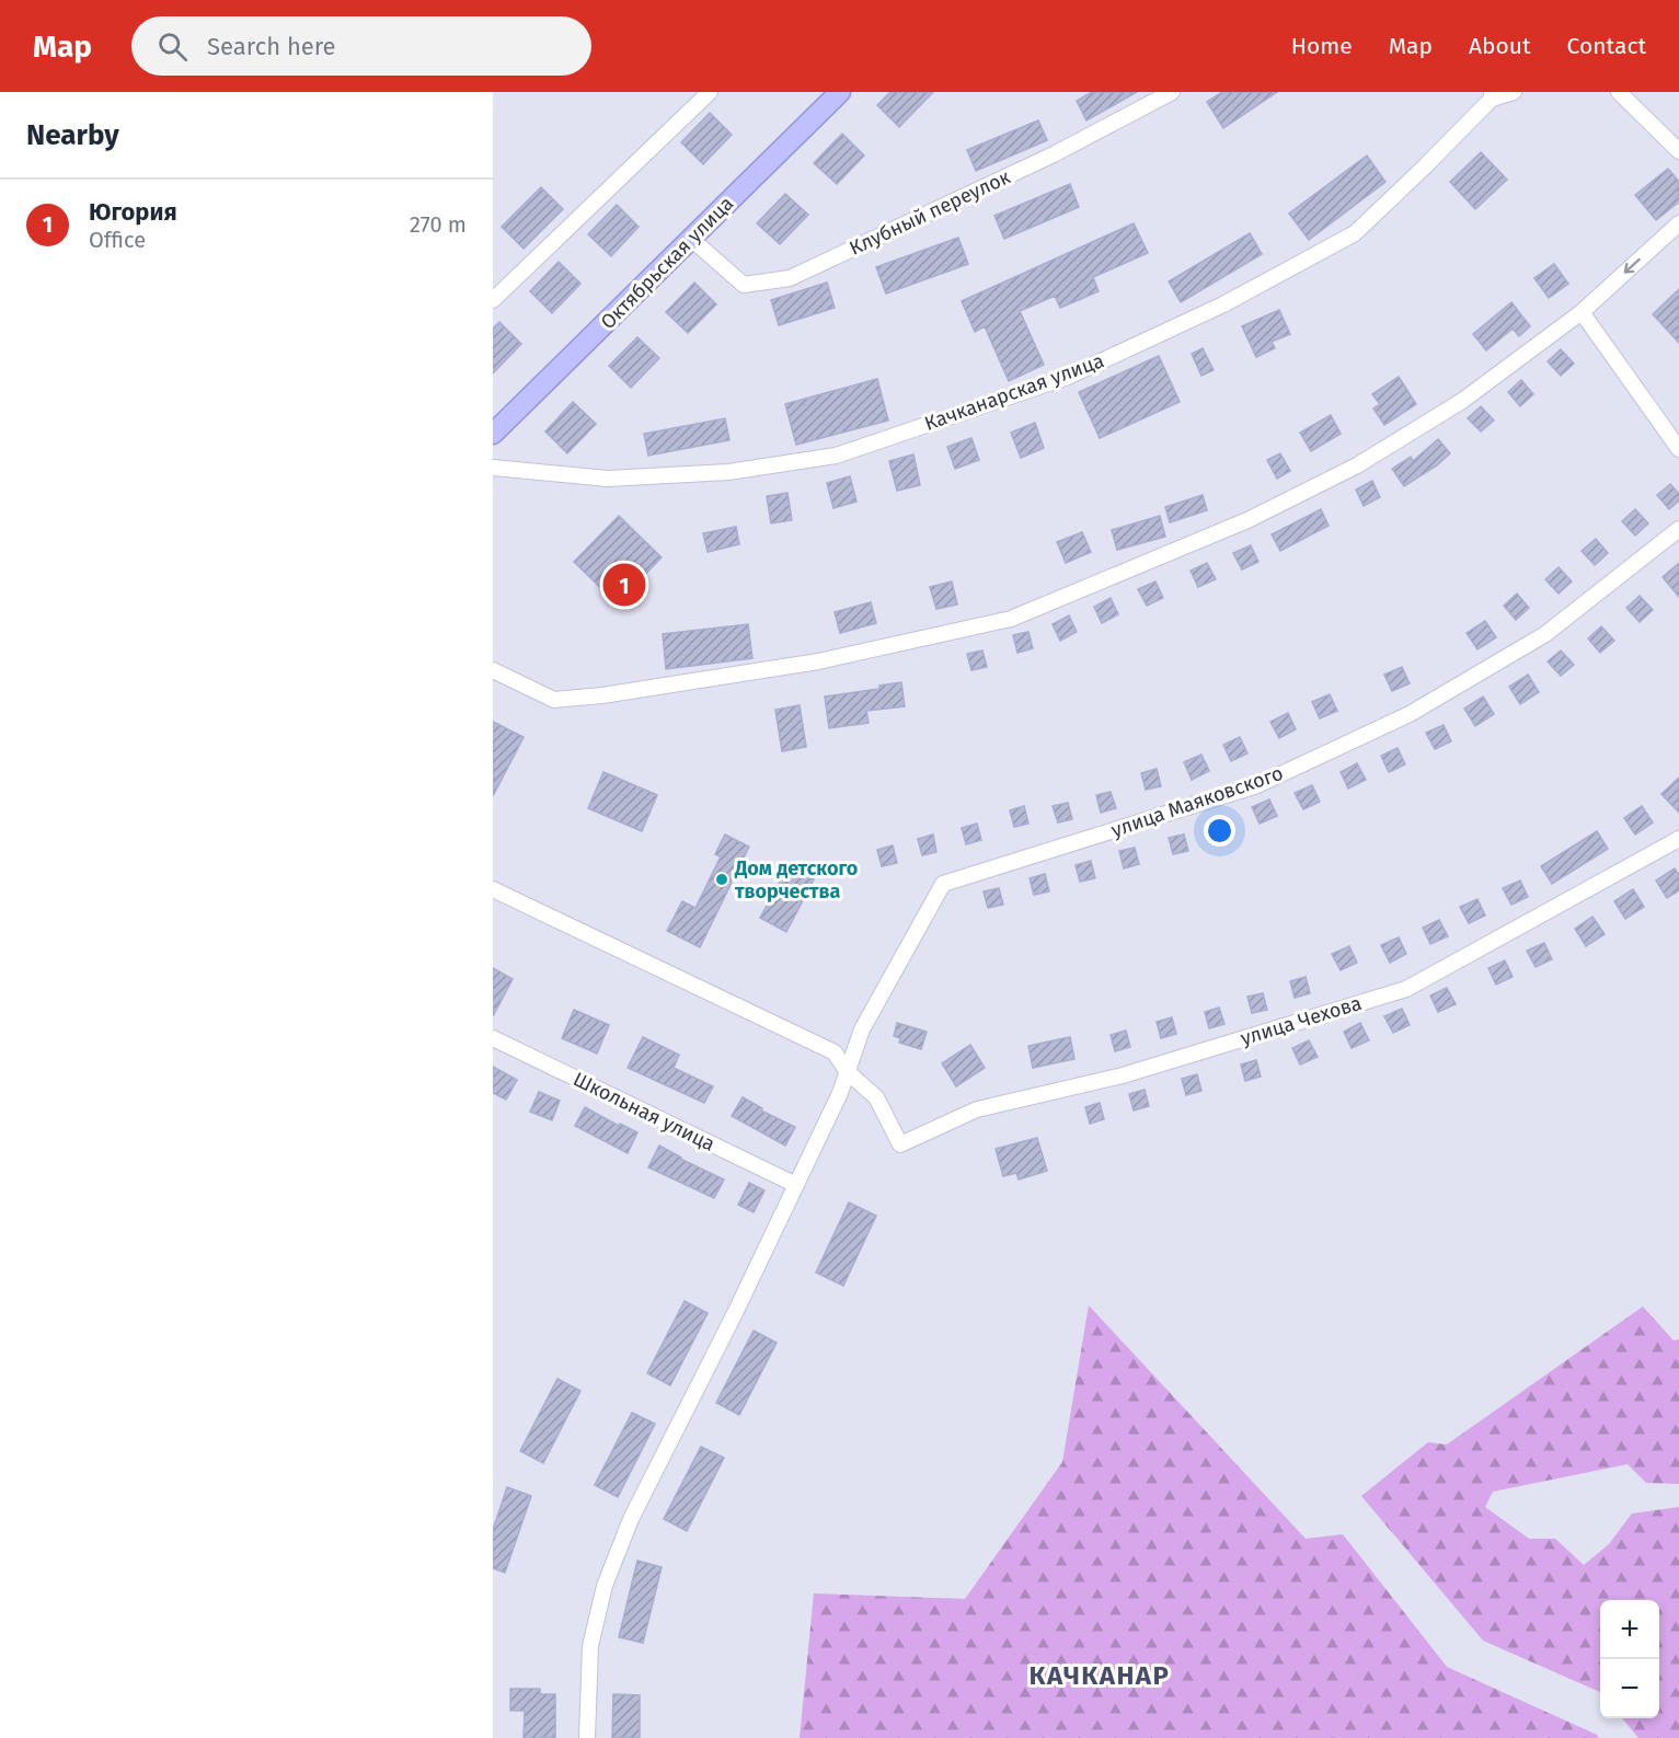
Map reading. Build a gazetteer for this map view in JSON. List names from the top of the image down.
{
  "streets": {
    "street": [
      "Клубный переулок",
      "Октябрьская улица",
      "Качканарская улица",
      "улица Маяковского",
      "улица Чехова",
      "Школьная улица"
    ]
  },
  "crossings": [
    ["Клубный переулок", "Октябрьская улица"],
    ["улица Маяковского", "улица Чехова"],
    ["улица Маяковского", "Школьная улица"]
  ],
  "districts": ["КАЧКАНАР"],
  "places": ["Дом детского творчества"],
  "page": {
    "header": "Map",
    "search": "Search here",
    "nav": [
      "Home",
      "Map",
      "About",
      "Contact"
    ],
    "heading": "Nearby",
    "list": [
      {
        "mark": "1",
        "name": "Югория",
        "note": "Office",
        "value": "270 m"
      }
    ],
    "pins": "1",
    "map_buttons": ["+", "−"]
  }
}
